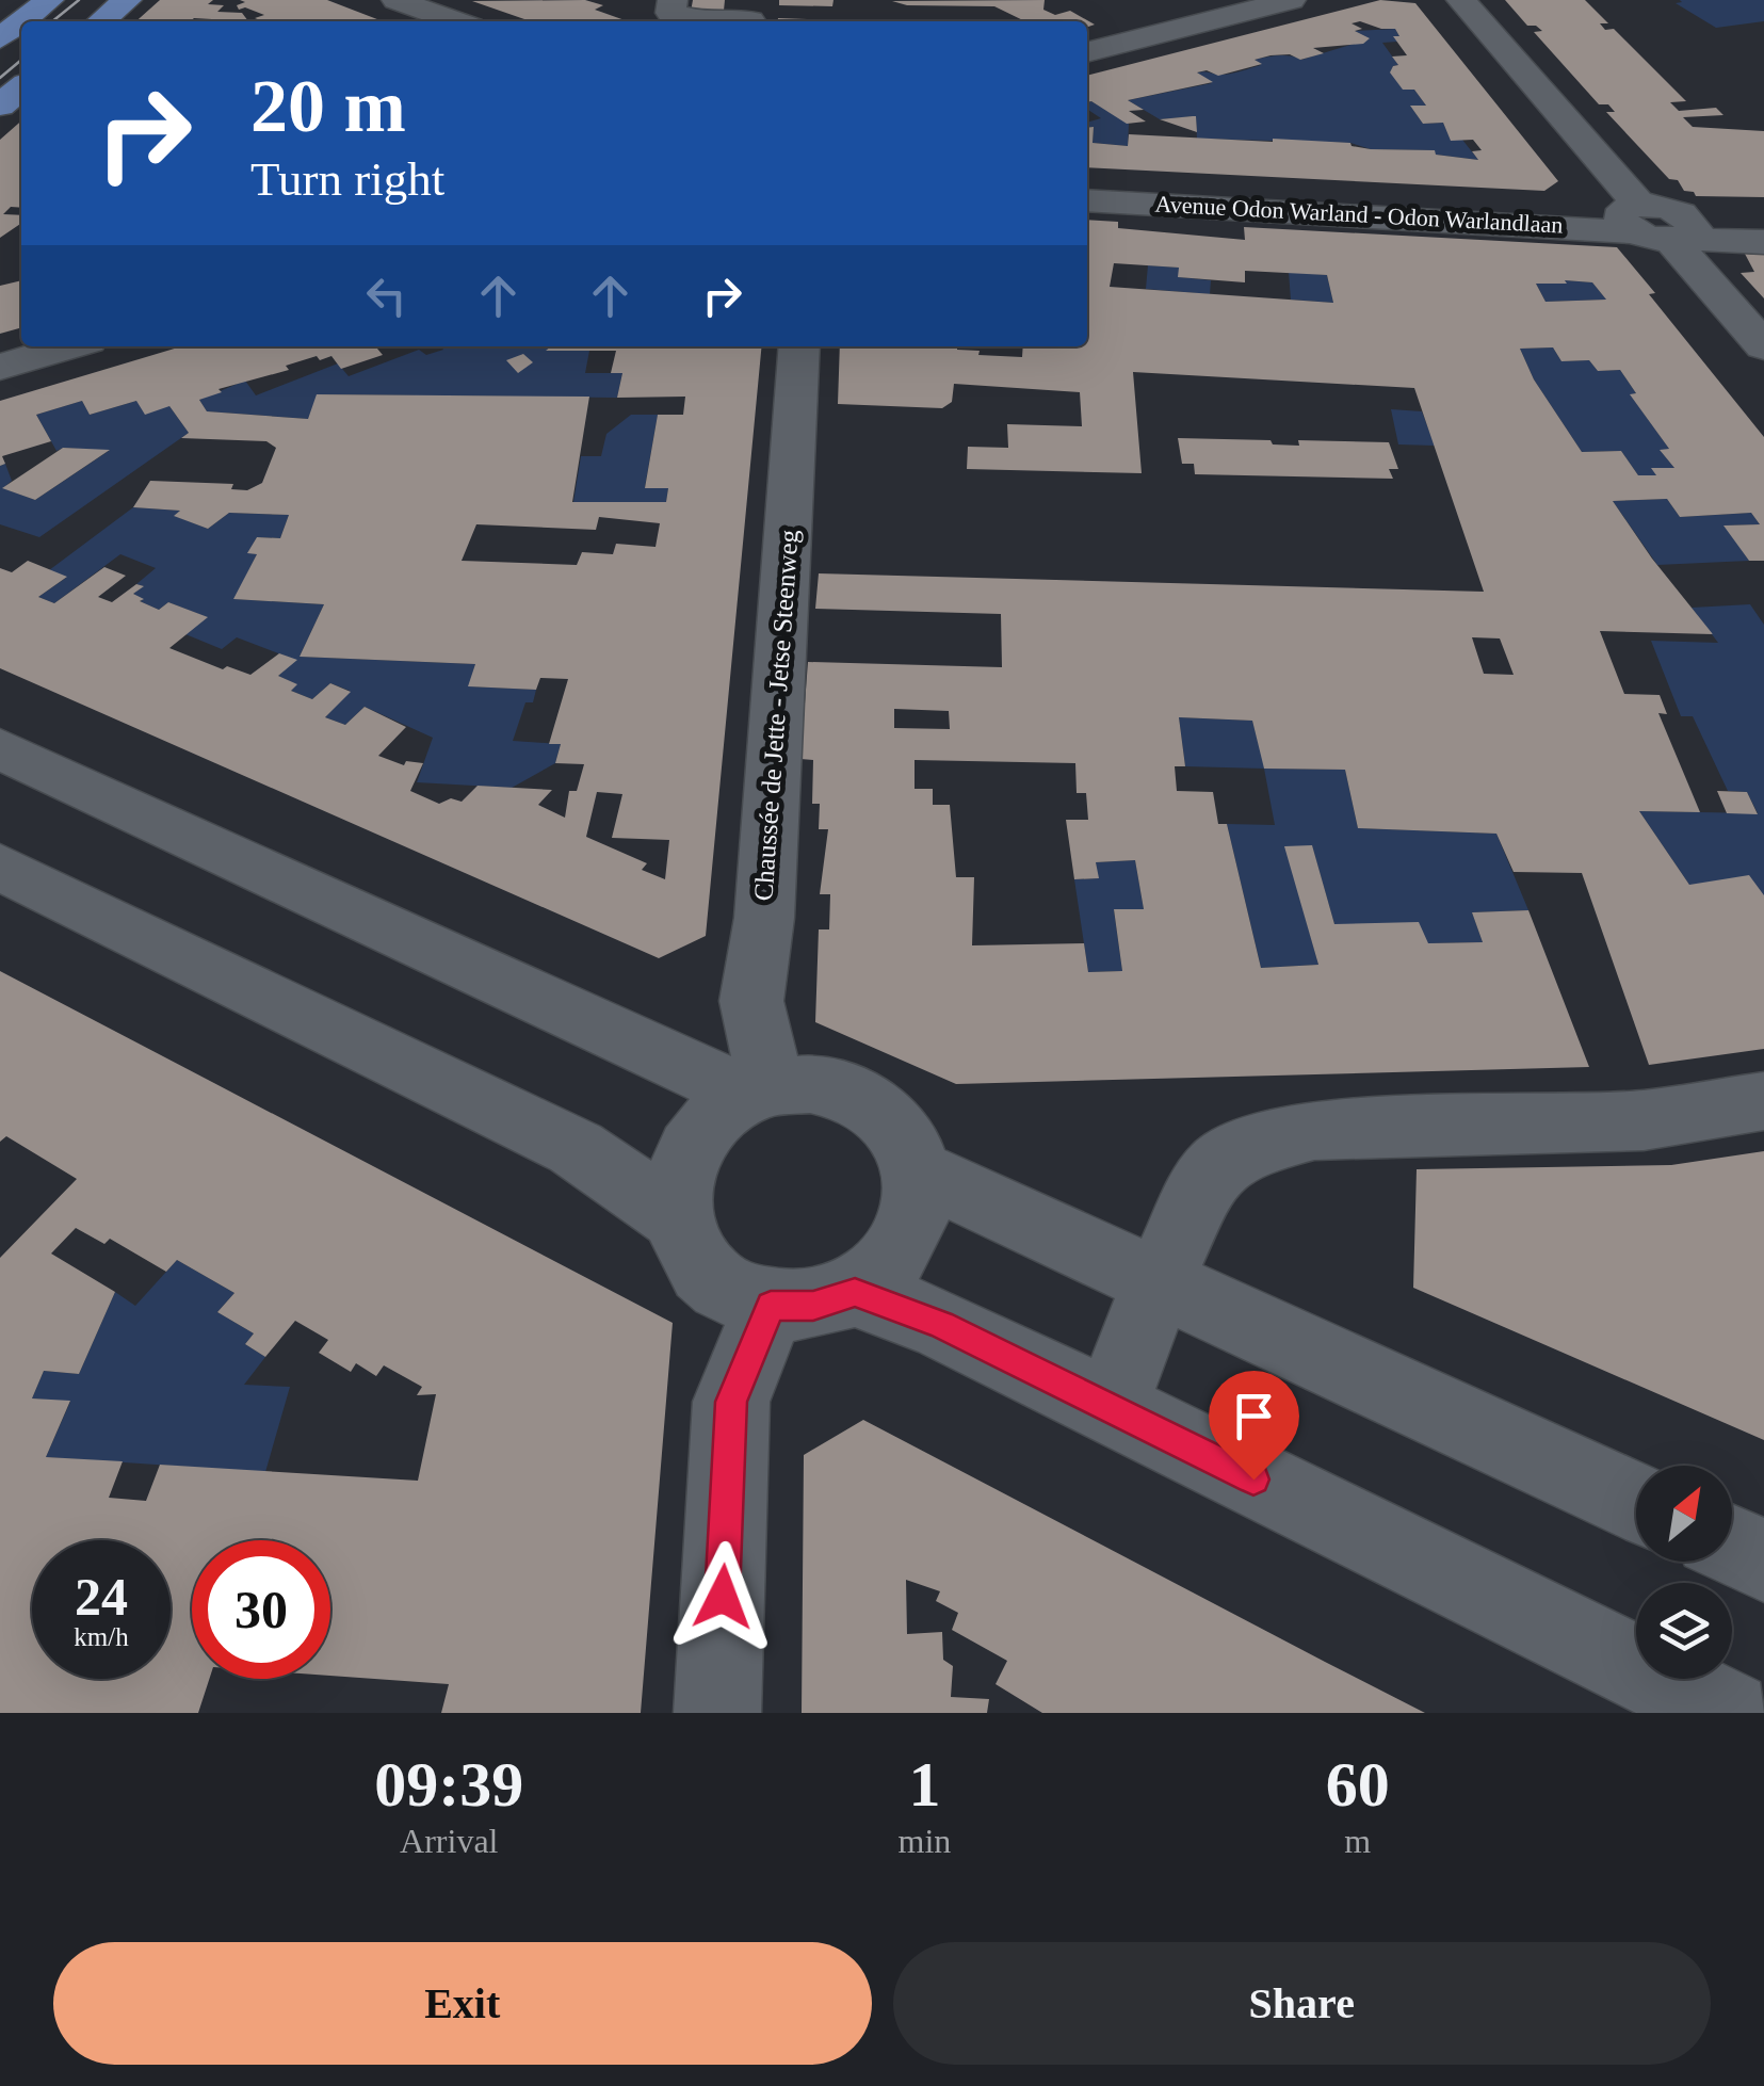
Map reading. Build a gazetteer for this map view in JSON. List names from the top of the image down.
{
  "streets": {
    "street": ["Avenue Odon Warland - Odon Warlandlaan", "Chaussée de Jette - Jetse Steenweg"]
  },
  "north": "top right",
  "page": {
    "turn": ["20 m", "Turn right"],
    "speed": "24 km/h",
    "limit": "30",
    "eta": [
      "09:39",
      "Arrival",
      "1",
      "min",
      "60",
      "m"
    ],
    "buttons": ["Exit", "Share"]
  }
}
